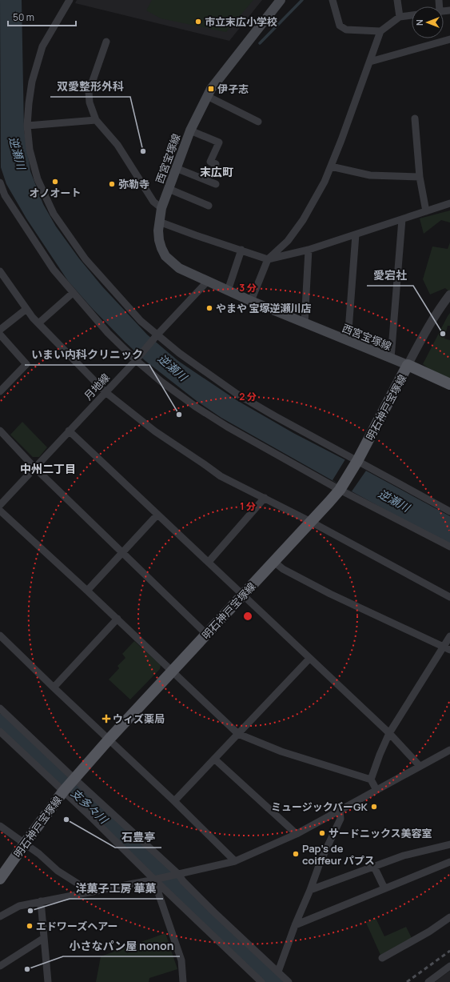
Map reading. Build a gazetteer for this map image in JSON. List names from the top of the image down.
{
  "streets": {
    "main road": ["西宮宝塚線", "明石神戸宝塚線"],
    "street": ["月地線"]
  },
  "crossings": [
    ["西宮宝塚線", "月地線"],
    ["西宮宝塚線", "明石神戸宝塚線"]
  ],
  "districts": ["末広町", "中州二丁目"],
  "water": ["逆瀬川", "支多々川"],
  "places": {
    "other": [
      "市立末広小学校",
      "双愛整形外科",
      "オノオート",
      "弥勒寺",
      "やまや 宝塚逆瀬川店",
      "愛宕社",
      "いまい内科クリニック",
      "ミュージックバーGK",
      "石豊亭",
      "サードニックス美容室",
      "Pap's de coiffeur パプス",
      "洋菓子工房 華菓",
      "エドワーズヘアー",
      "小さなパン屋 nonon"
    ],
    "transit": ["伊孑志"],
    "health": ["ウィズ薬局"]
  },
  "scale_bar": "50 m",
  "north": "left",
  "rings": ["3 分", "2 分", "1 分"]
}
